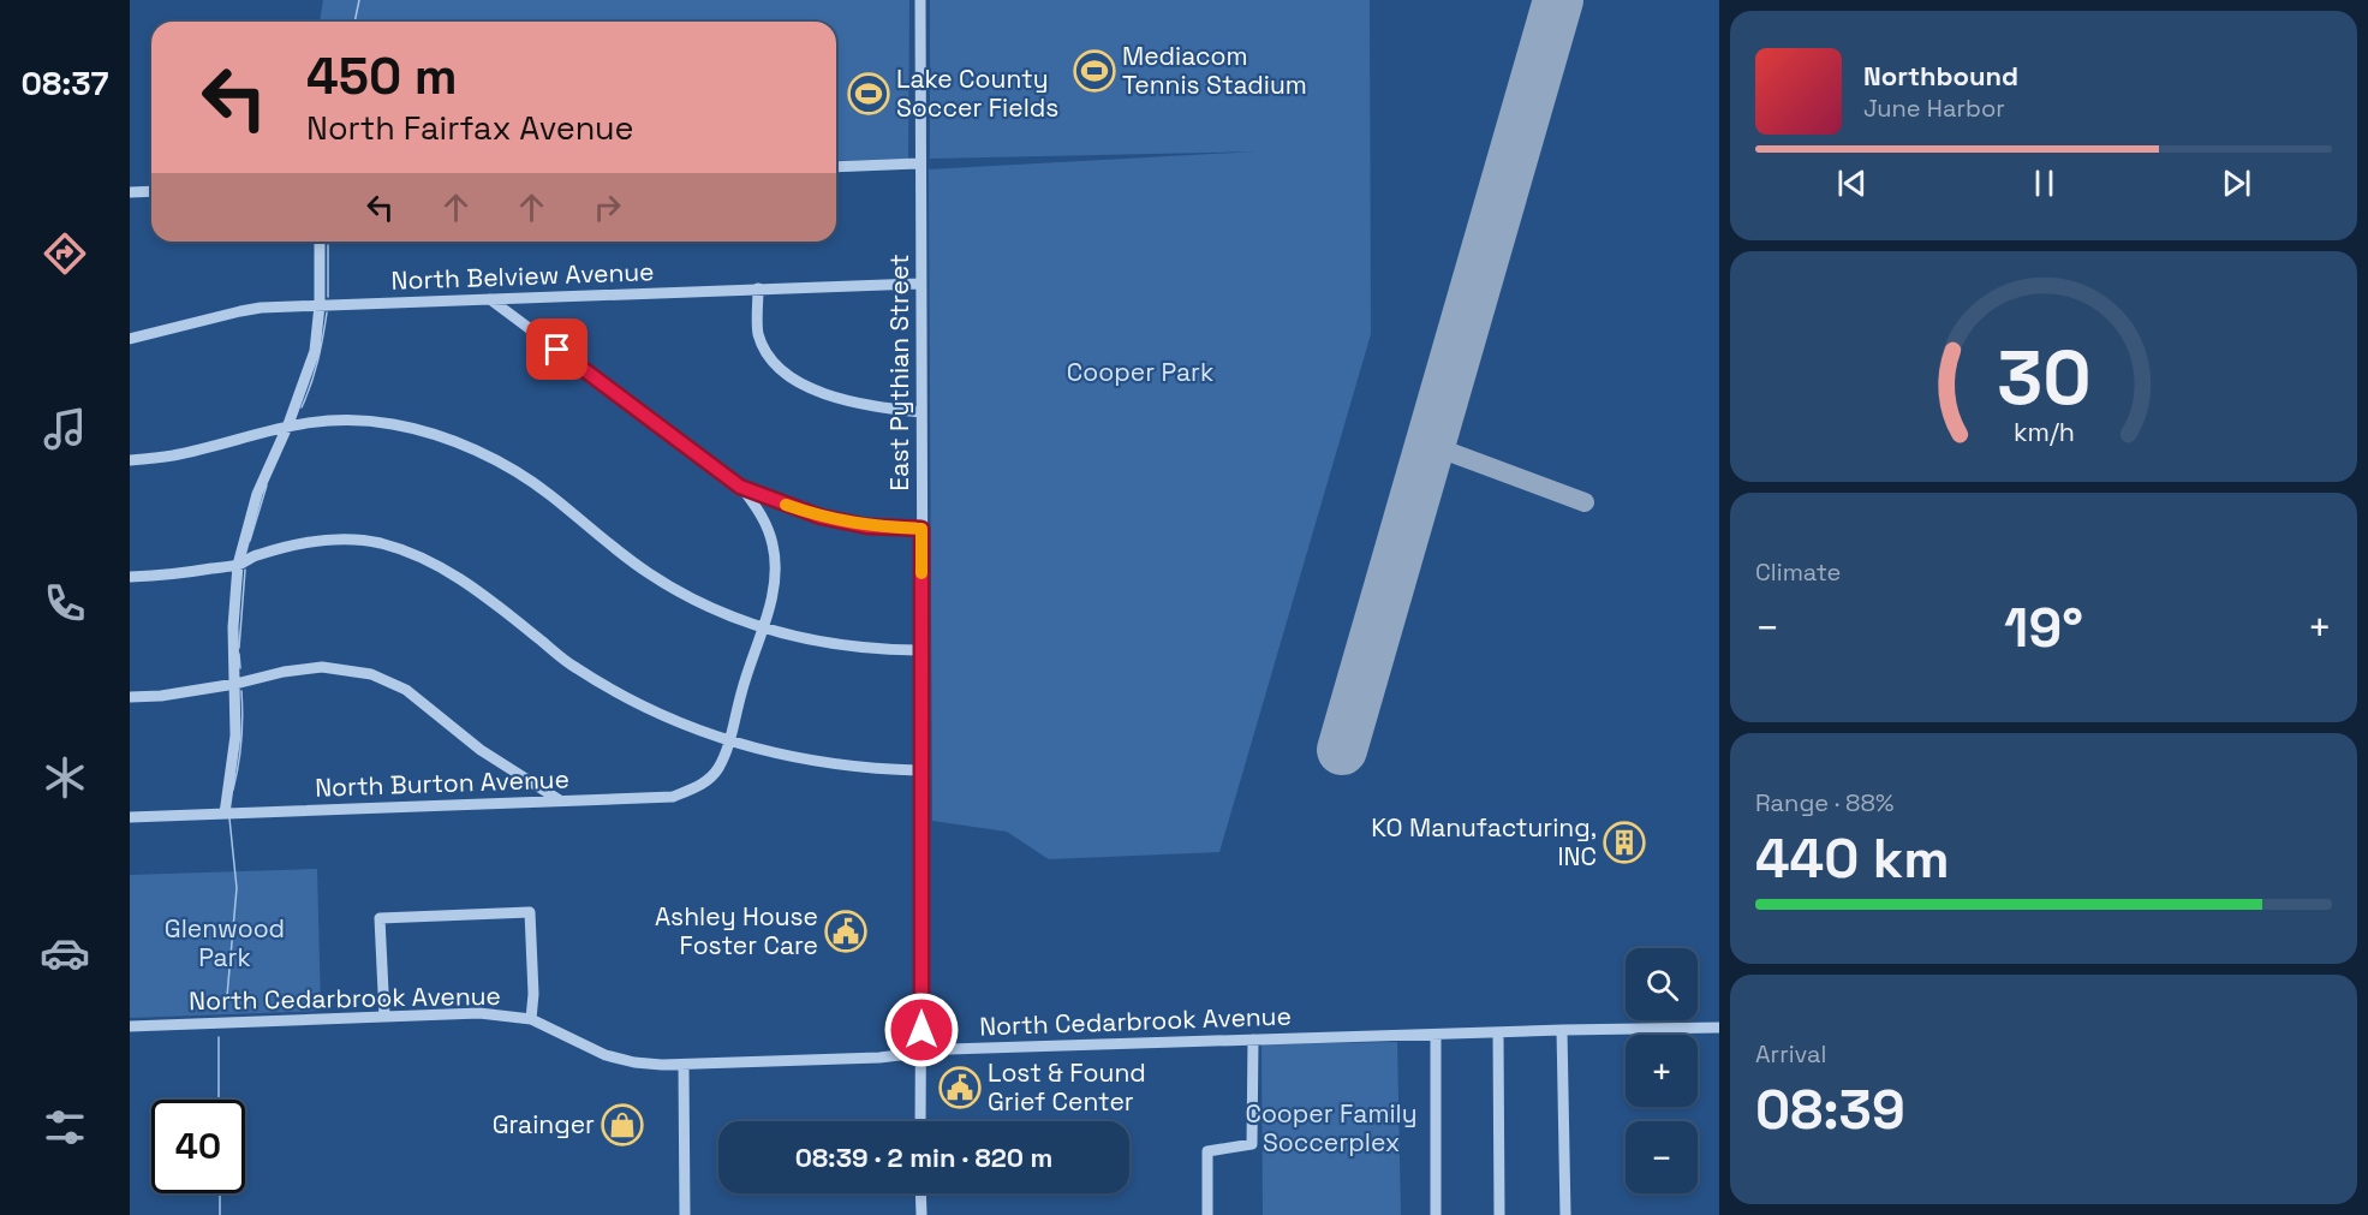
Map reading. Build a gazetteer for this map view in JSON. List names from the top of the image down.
{
  "streets": {
    "street": [
      "North Belview Avenue",
      "East Pythian Street",
      "North Burton Avenue",
      "North Cedarbrook Avenue"
    ]
  },
  "crossings": [
    ["North Belview Avenue", "East Pythian Street"],
    ["East Pythian Street", "North Cedarbrook Avenue"]
  ],
  "parks": ["Cooper Park", "Glenwood Park", "Cooper Family Soccerplex"],
  "places": {
    "sports": ["Mediacom Tennis Stadium", "Lake County Soccer Fields"],
    "building": ["KO Manufacturing, INC"],
    "public building": ["Ashley House Foster Care", "Lost & Found Grief Center"],
    "shop": ["Grainger"]
  },
  "page": {
    "tabs": "08:37",
    "turn": ["450 m", "North Fairfax Avenue"],
    "song": ["Northbound", "June Harbor"],
    "tile": [
      "Climate",
      ["Range · 88%", "440 km"],
      ["Arrival", "08:39"]
    ],
    "heat": ["−", "19°", "+"],
    "map_buttons": ["+", "−"],
    "limit": "40",
    "trip": "08:39 · 2 min · 820 m",
    "gauge": ["30", "km/h"]
  }
}
